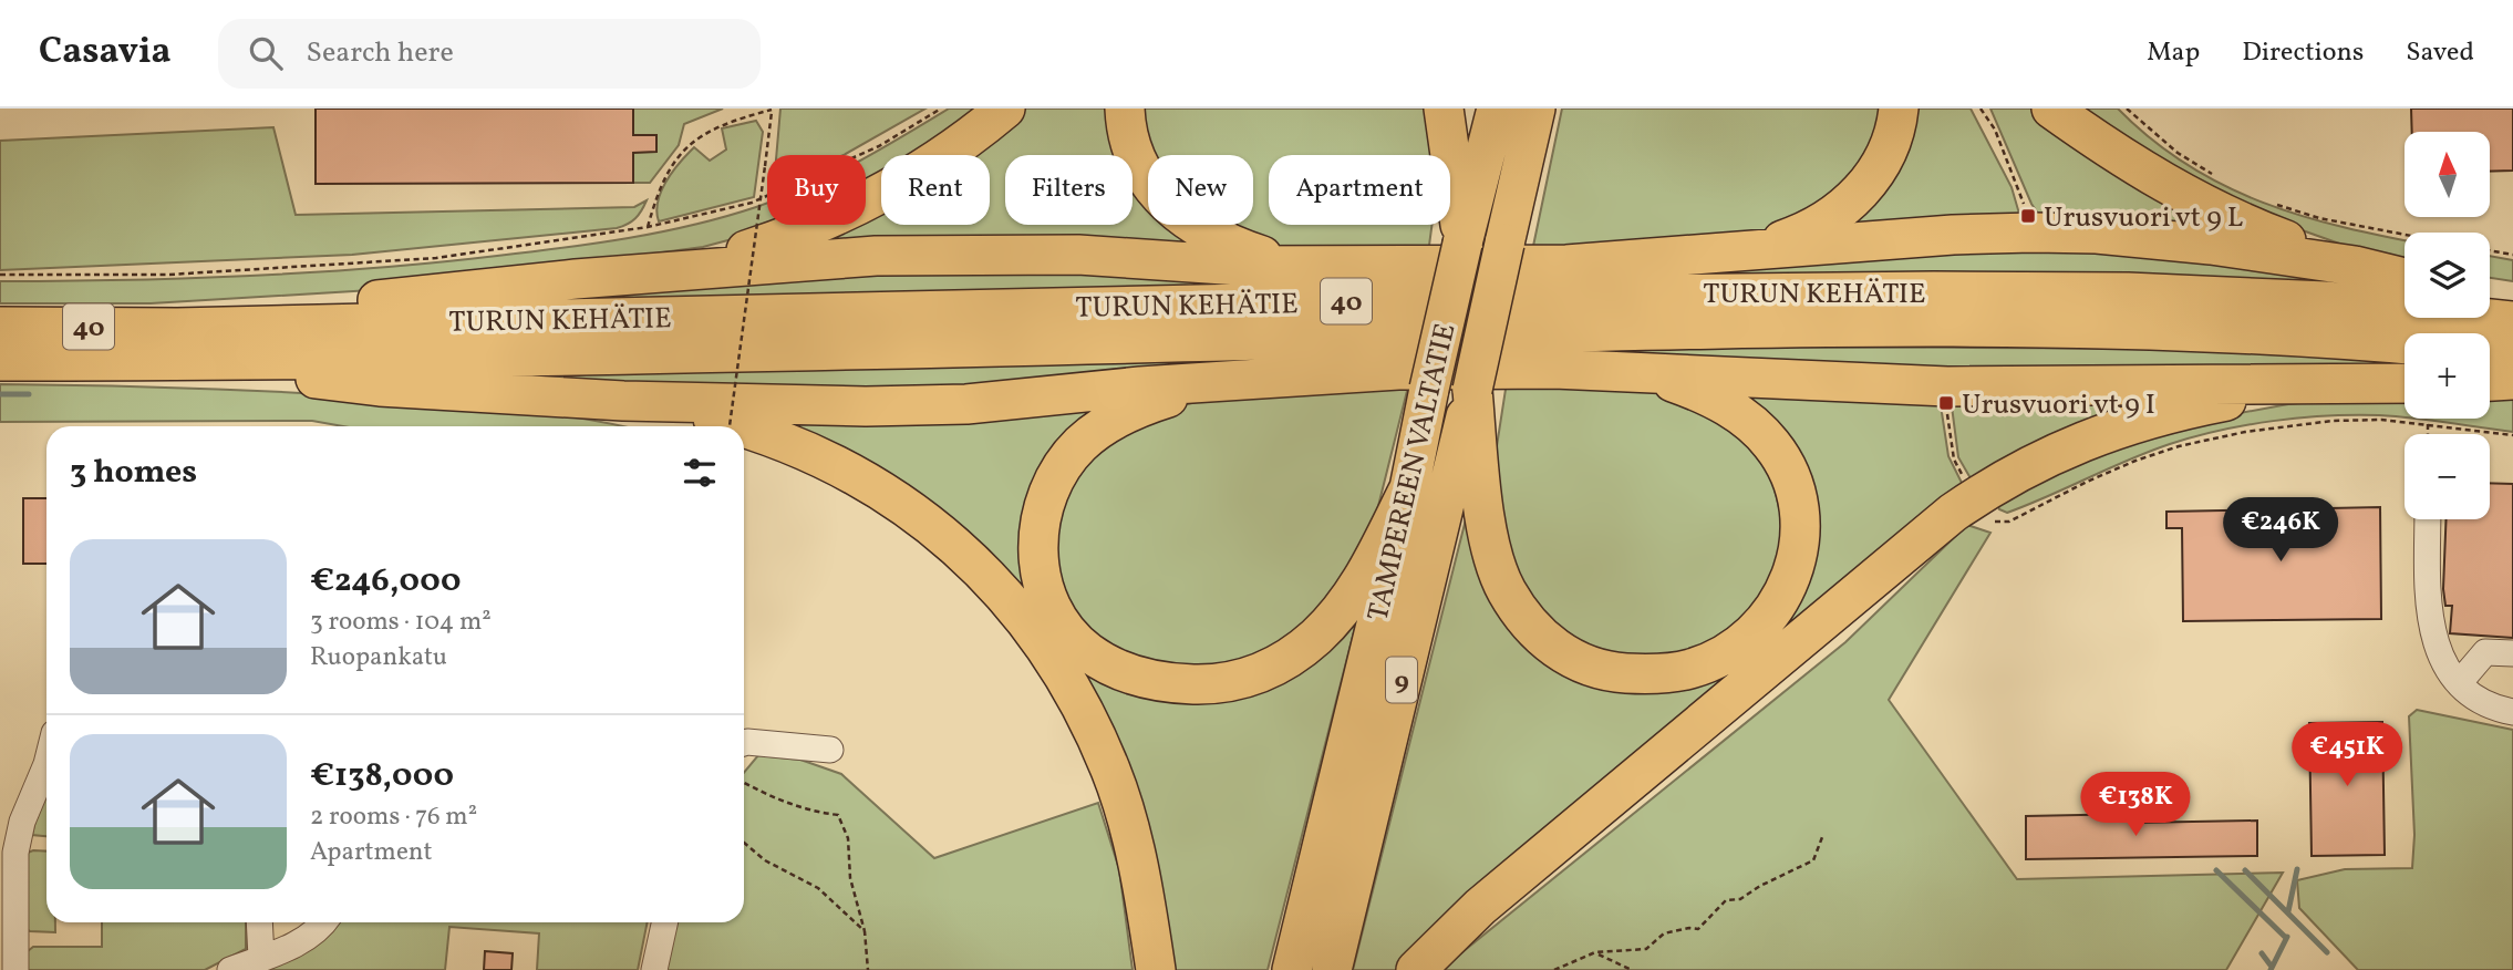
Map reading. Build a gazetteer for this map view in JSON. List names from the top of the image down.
{
  "streets": {
    "highway": [
      "TURUN KEHÄTIE",
      "40",
      "TAMPEREEN VALTATIE",
      "9"
    ]
  },
  "places": {
    "transit": ["Urusvuori vt 9 L", "Urusvuori vt 9 I"]
  },
  "north": "top",
  "page": {
    "header": "Casavia",
    "search": "Search here",
    "nav": ["Map", "Directions", "Saved"],
    "map_buttons": ["+", "−"],
    "chip": [
      "Buy",
      "Rent",
      "Filters",
      "New",
      "Apartment"
    ],
    "heading": "3 homes",
    "price": ["€246K", "€451K", "€138K"],
    "list": [
      {
        "name": "€246,000",
        "note": "3 rooms · 104 m² · Ruopankatu"
      },
      {
        "name": "€138,000",
        "note": "2 rooms · 76 m² · Apartment"
      }
    ]
  }
}
